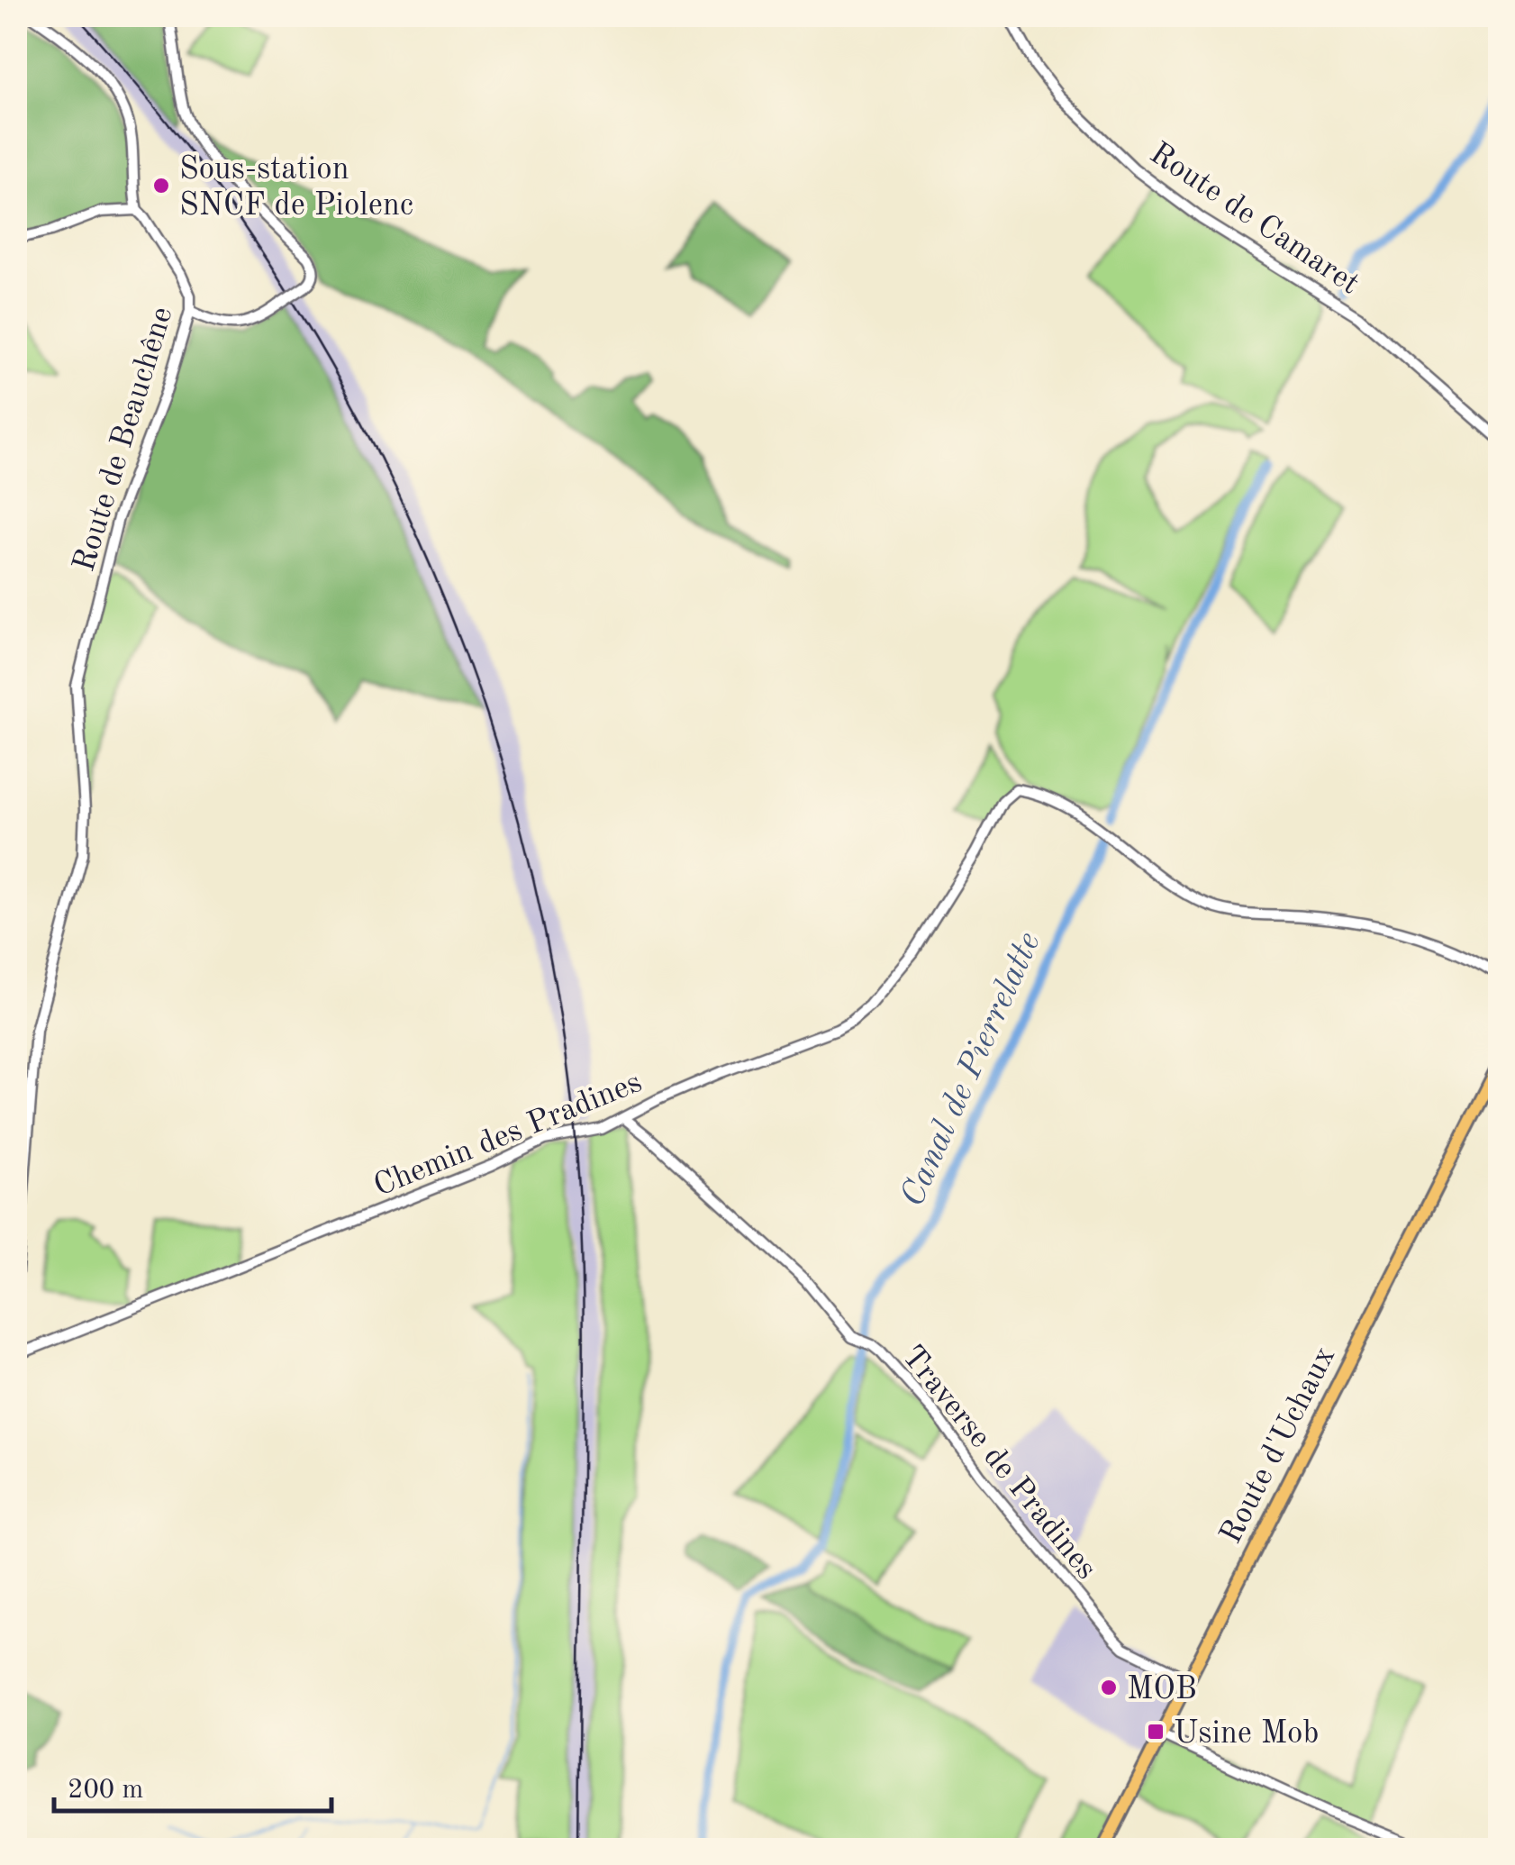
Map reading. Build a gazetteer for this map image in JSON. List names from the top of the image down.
{
  "streets": {
    "main road": ["Route d'Uchaux"],
    "street": [
      "Route de Camaret",
      "Route de Beauchêne",
      "Chemin des Pradines",
      "Traverse de Pradines"
    ]
  },
  "crossings": [
    ["Chemin des Pradines", "Traverse de Pradines"],
    ["Route d'Uchaux", "Traverse de Pradines"]
  ],
  "water": ["Canal de Pierrelatte"],
  "places": {
    "other": ["Sous-station SNCF de Piolenc", "MOB"],
    "transit": ["Usine Mob"]
  },
  "scale_bar": "200 m"
}
